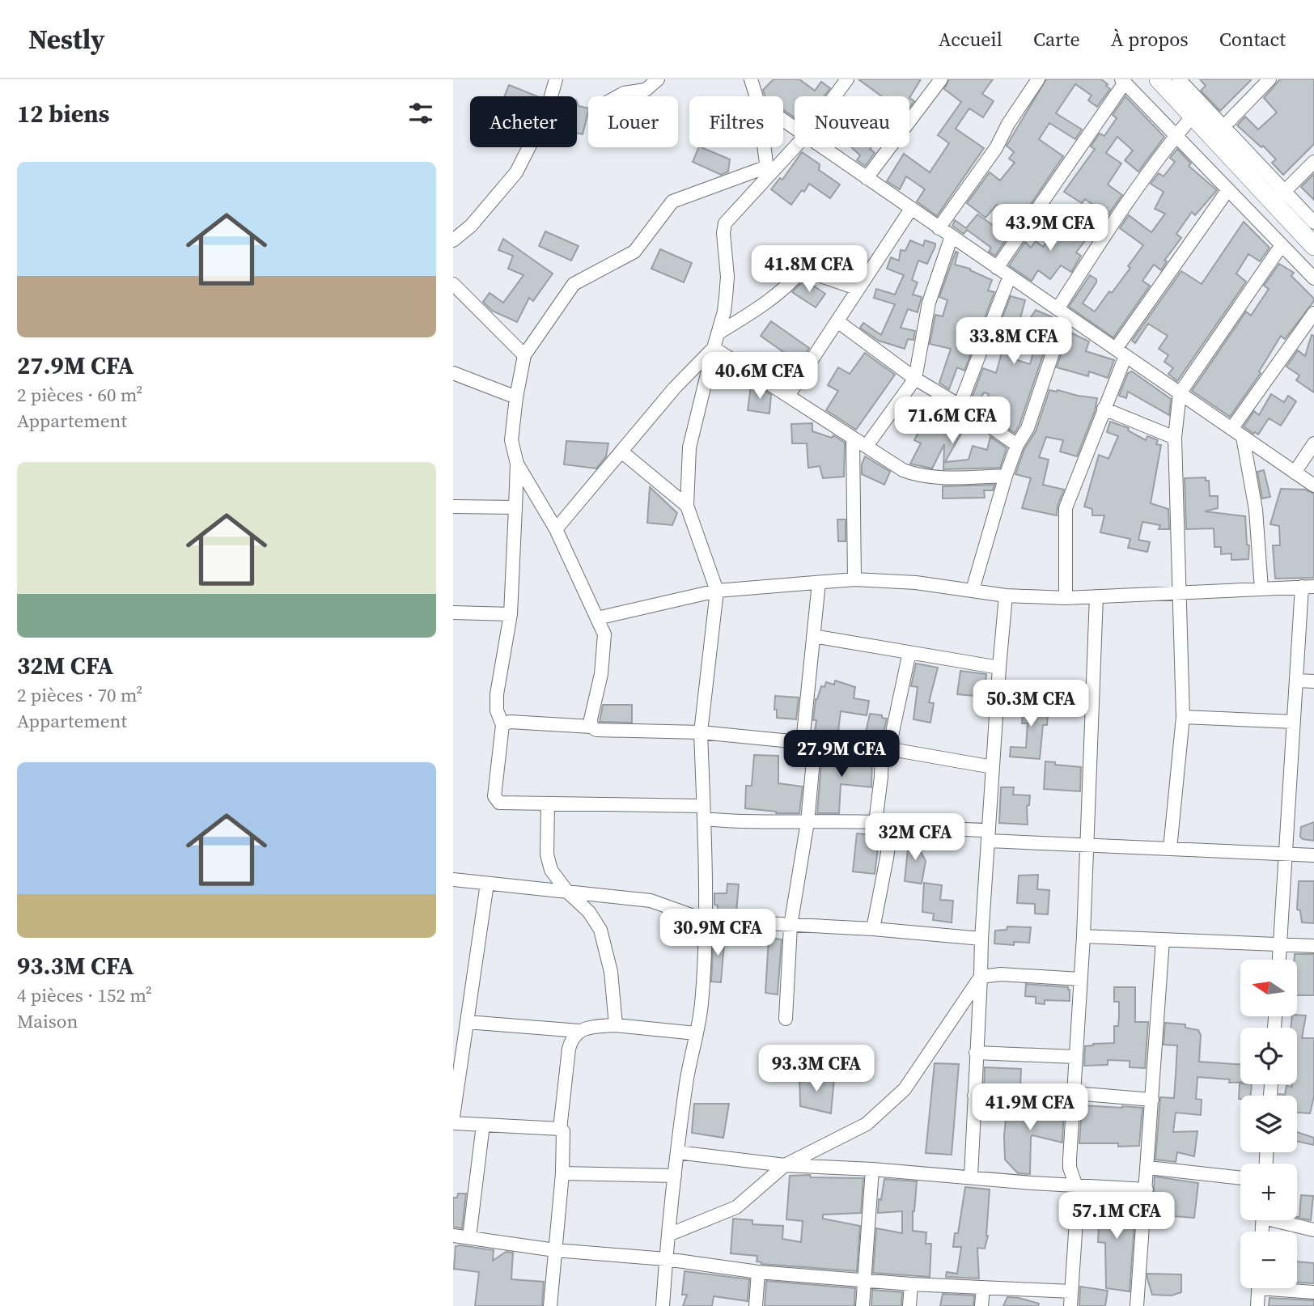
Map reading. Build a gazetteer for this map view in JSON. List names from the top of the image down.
{
  "north": "left",
  "page": {
    "header": "Nestly",
    "nav": [
      "Accueil",
      "Carte",
      "À propos",
      "Contact"
    ],
    "heading": "12 biens",
    "chip": [
      "Acheter",
      "Louer",
      "Filtres",
      "Nouveau"
    ],
    "list": [
      {
        "name": "27.9M CFA",
        "note": "2 pièces · 60 m² · Appartement"
      },
      {
        "name": "32M CFA",
        "note": "2 pièces · 70 m² · Appartement"
      },
      {
        "name": "93.3M CFA",
        "note": "4 pièces · 152 m² · Maison"
      }
    ],
    "price": [
      "43.9M CFA",
      "41.8M CFA",
      "33.8M CFA",
      "40.6M CFA",
      "71.6M CFA",
      "50.3M CFA",
      "27.9M CFA",
      "32M CFA",
      "30.9M CFA",
      "93.3M CFA",
      "41.9M CFA",
      "57.1M CFA"
    ],
    "map_buttons": ["+", "−"]
  }
}
